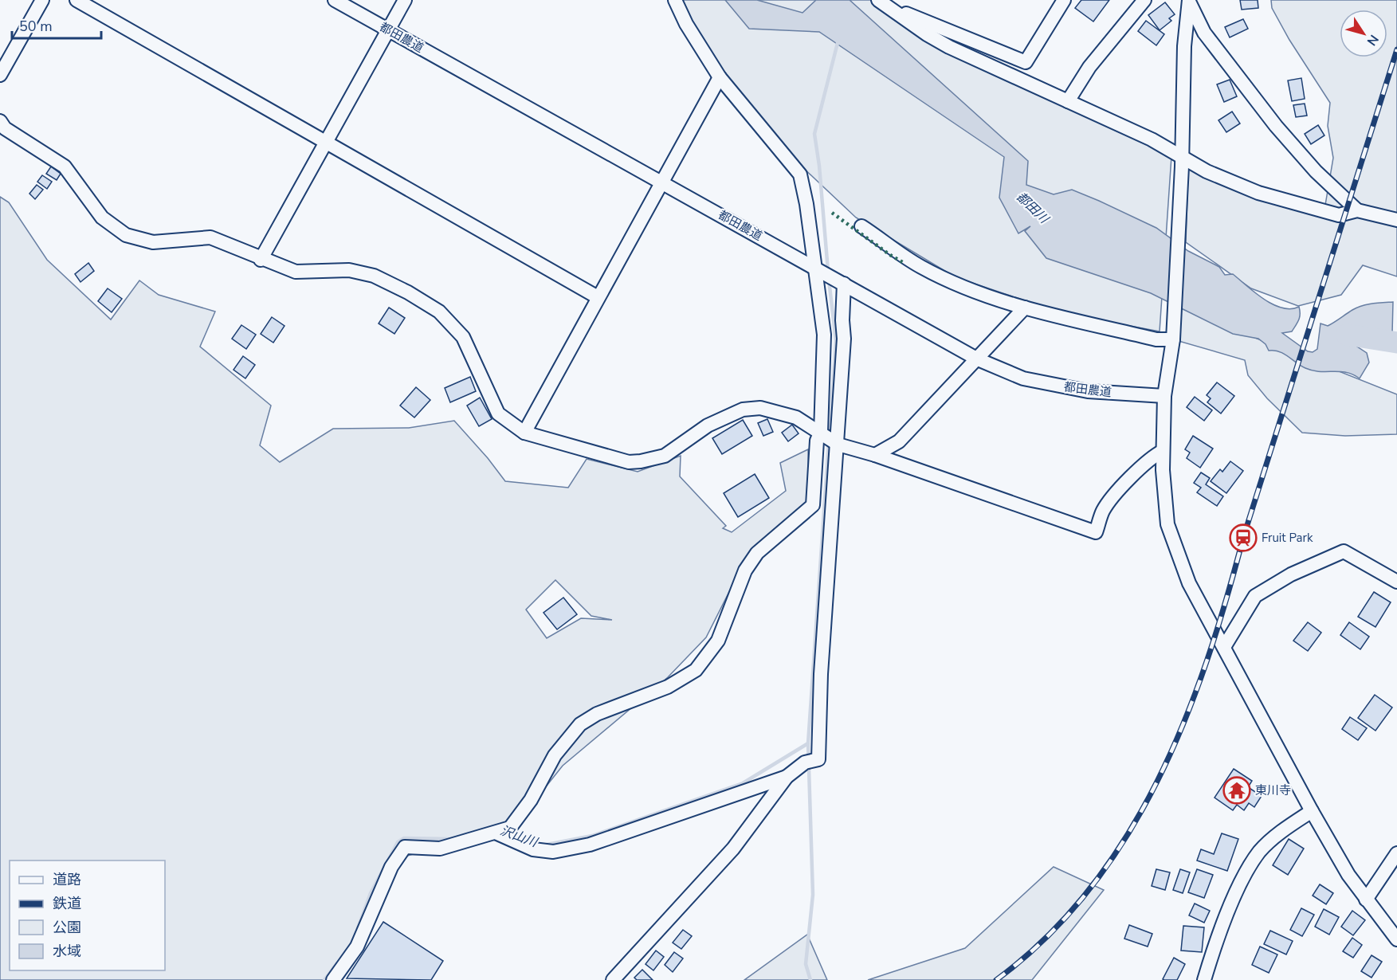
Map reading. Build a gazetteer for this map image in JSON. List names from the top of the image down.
{
  "streets": {
    "street": ["都田農道"]
  },
  "water": ["都田川", "沢山川"],
  "places": {
    "station": ["Fruit Park"],
    "temple": ["東川寺"]
  },
  "legend": [
    "道路",
    "鉄道",
    "公園",
    "水域"
  ],
  "scale_bar": "50 m",
  "north": "bottom right"
}
